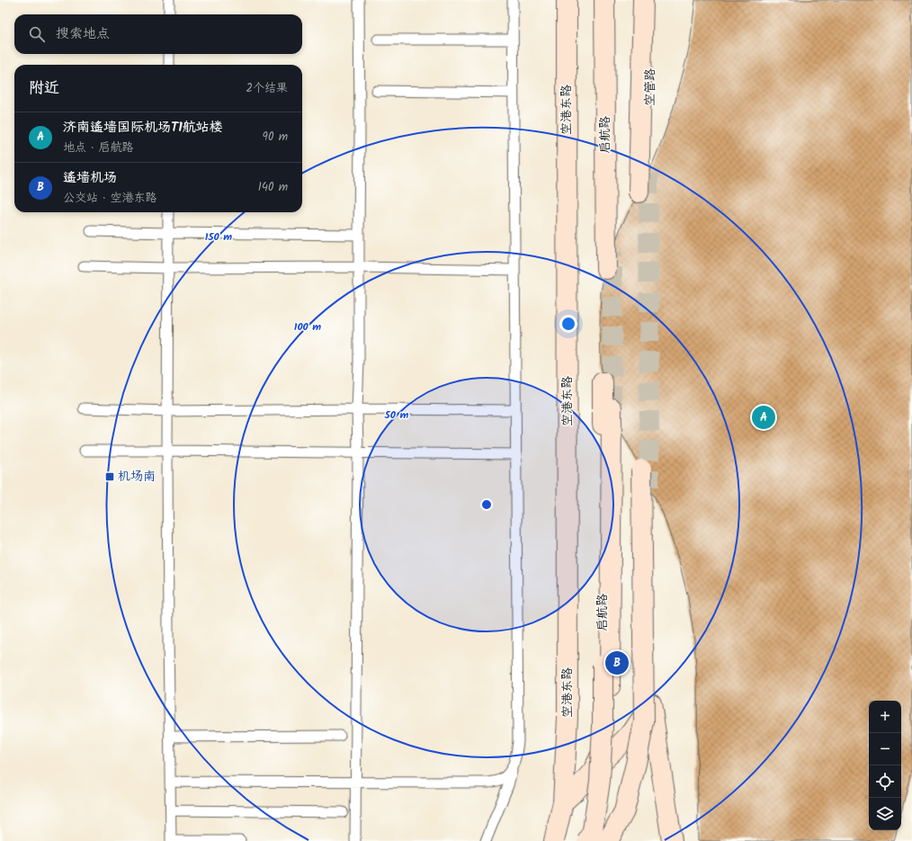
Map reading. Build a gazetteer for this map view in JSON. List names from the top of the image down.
{
  "streets": {
    "main road": ["空管路", "空港东路", "启航路"]
  },
  "places": {
    "transit": ["机场南"]
  },
  "page": {
    "search": "搜索地点",
    "heading": ["附近", "2个结果"],
    "list": [
      {
        "mark": "A",
        "name": "济南遥墙国际机场T1航站楼",
        "note": "地点 · 启航路",
        "value": "90 m"
      },
      {
        "mark": "B",
        "name": "遥墙机场",
        "note": "公交站 · 空港东路",
        "value": "140 m"
      }
    ],
    "pins": ["A", "B"],
    "map_buttons": ["+", "−"]
  },
  "rings": ["150 m", "100 m", "50 m"]
}
